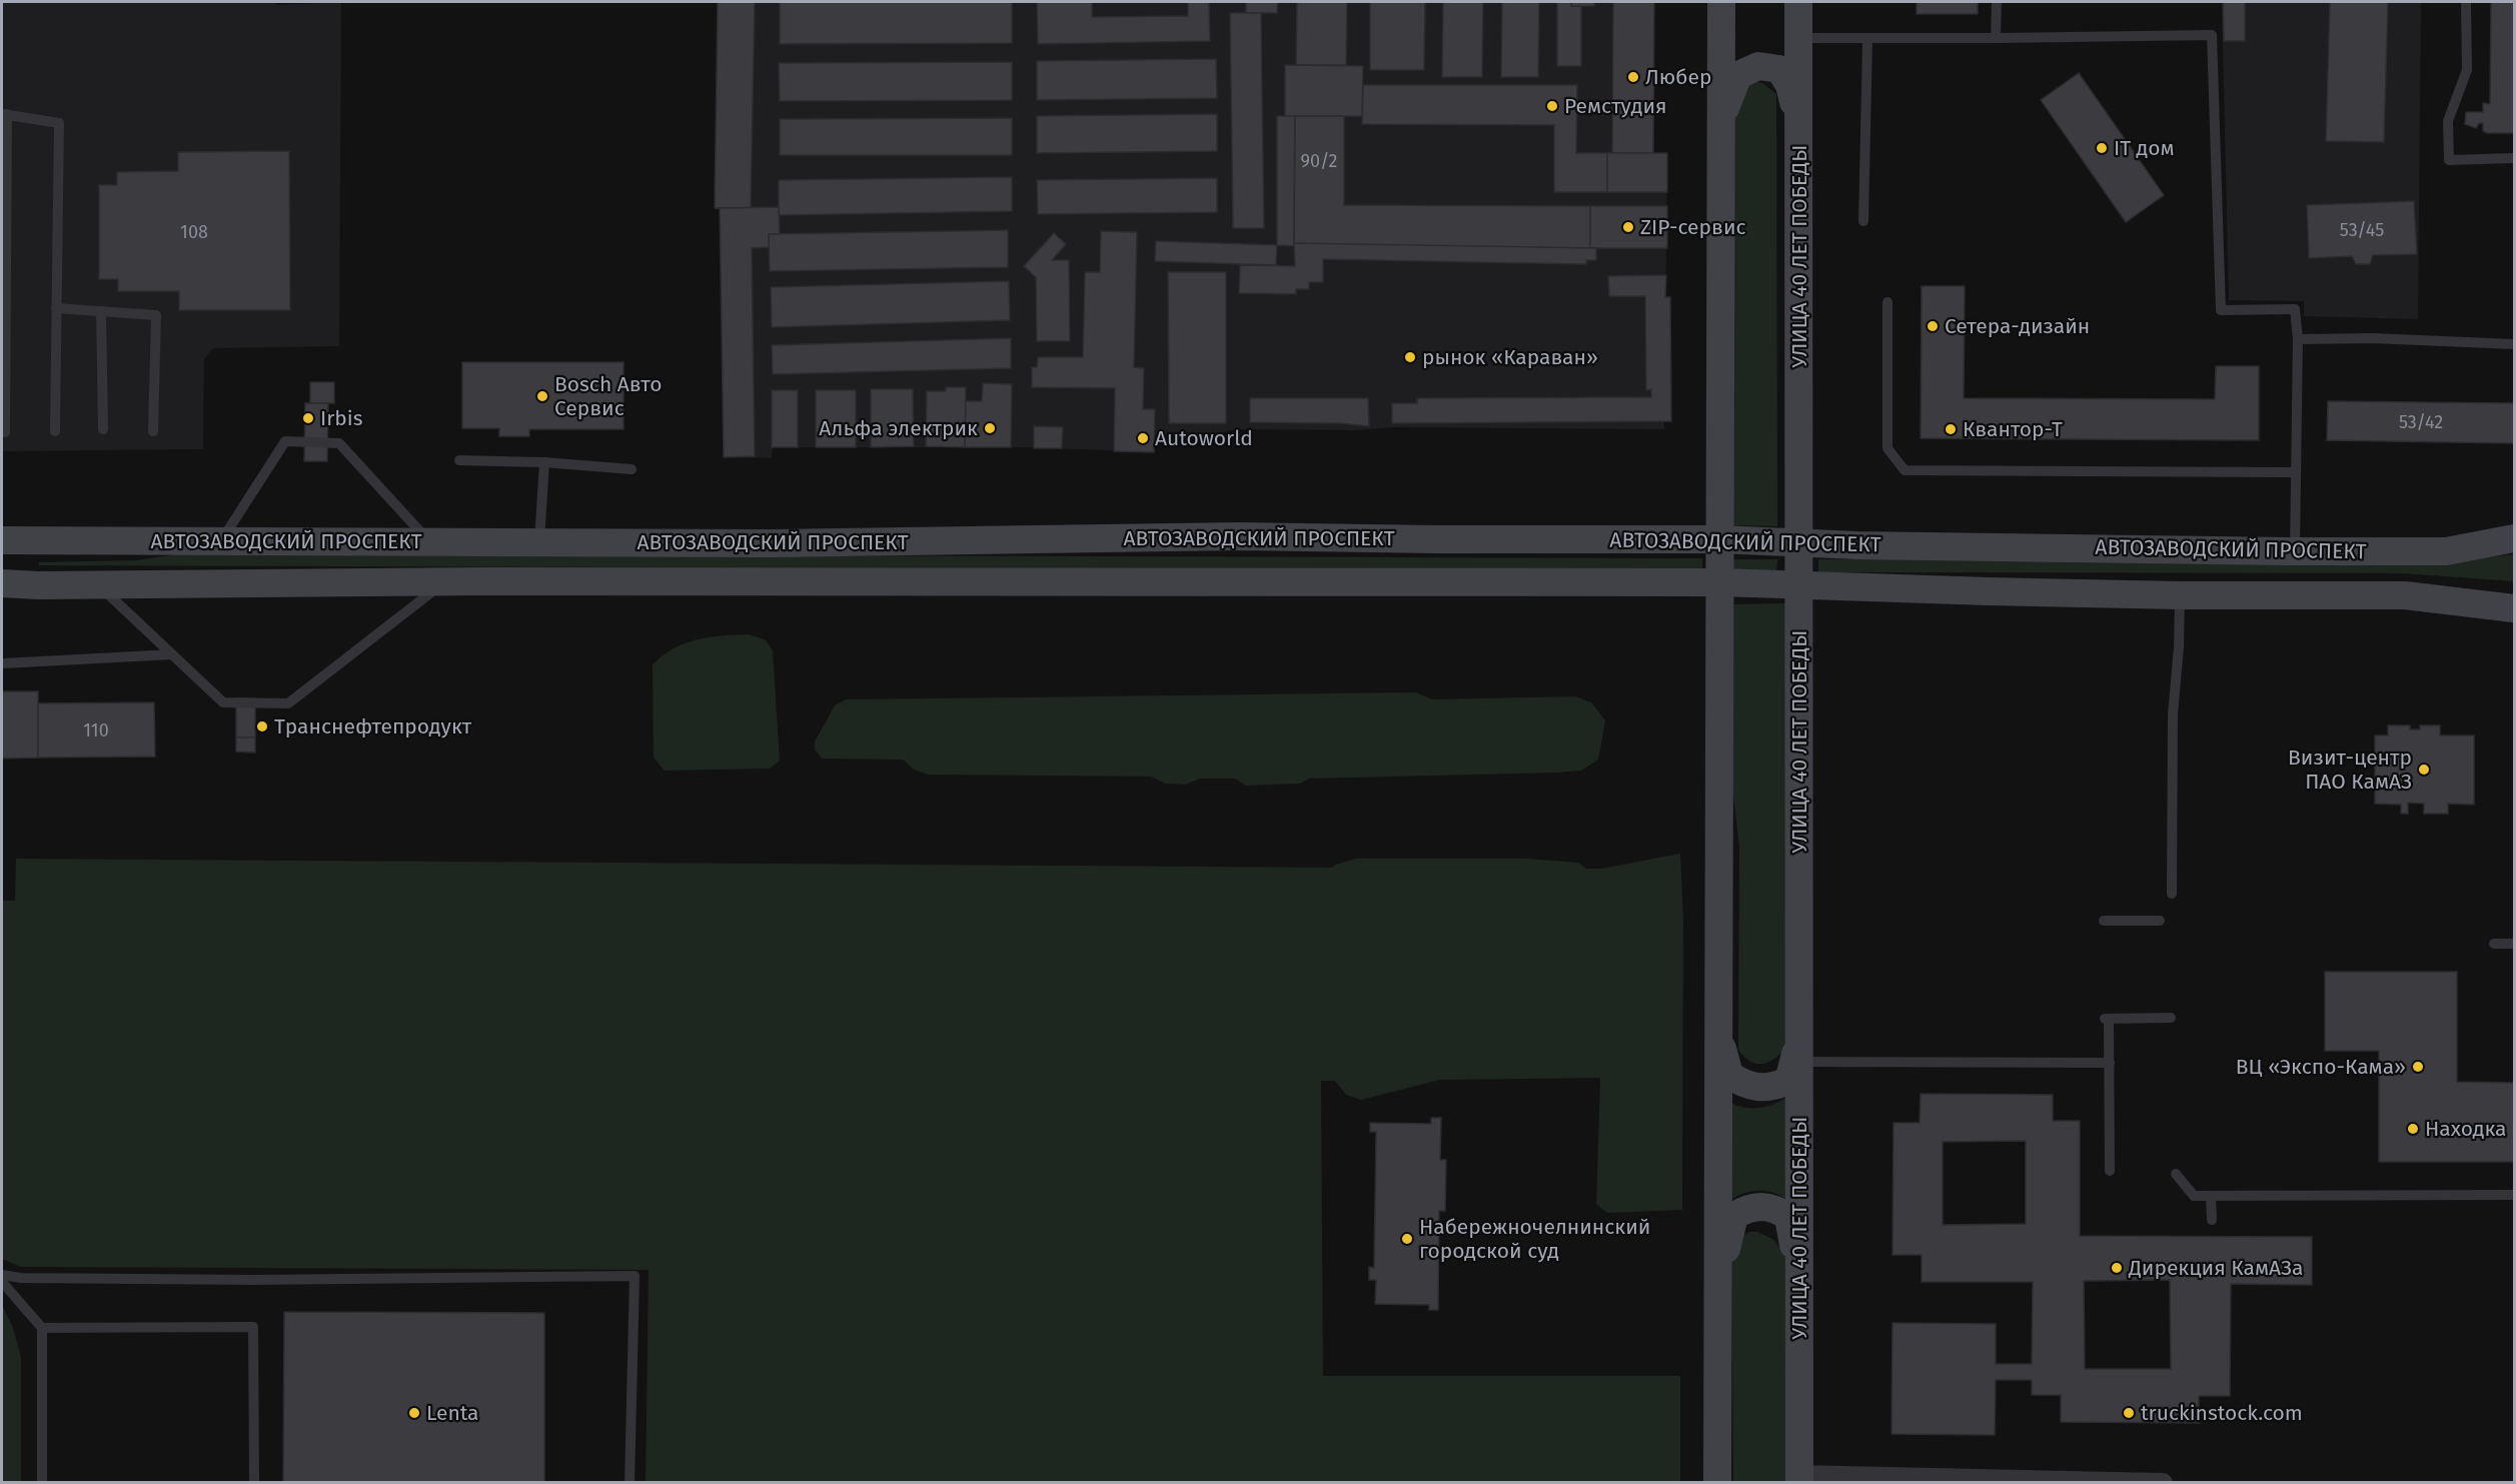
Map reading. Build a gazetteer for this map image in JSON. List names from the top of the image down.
{
  "streets": {
    "street": ["УЛИЦА 40 ЛЕТ ПОБЕДЫ", "АВТОЗАВОДСКИЙ ПРОСПЕКТ"]
  },
  "crossings": [
    ["УЛИЦА 40 ЛЕТ ПОБЕДЫ", "АВТОЗАВОДСКИЙ ПРОСПЕКТ"]
  ],
  "places": [
    "Любер",
    "Ремстудия",
    "IT дом",
    "ZIP-сервис",
    "Сетера-дизайн",
    "рынок «Караван»",
    "Bosch Авто Сервис",
    "Irbis",
    "Альфа электрик",
    "Квантор-Т",
    "Autoworld",
    "Транснефтепродукт",
    "Визит-центр ПАО КамАЗ",
    "ВЦ «Экспо-Кама»",
    "Находка",
    "Набережночелнинский городской суд",
    "Дирекция КамАЗа",
    "Lenta",
    "truckinstock.com"
  ],
  "house_numbers": [
    "90/2",
    "53/45",
    "108",
    "53/42",
    "110"
  ]
}
